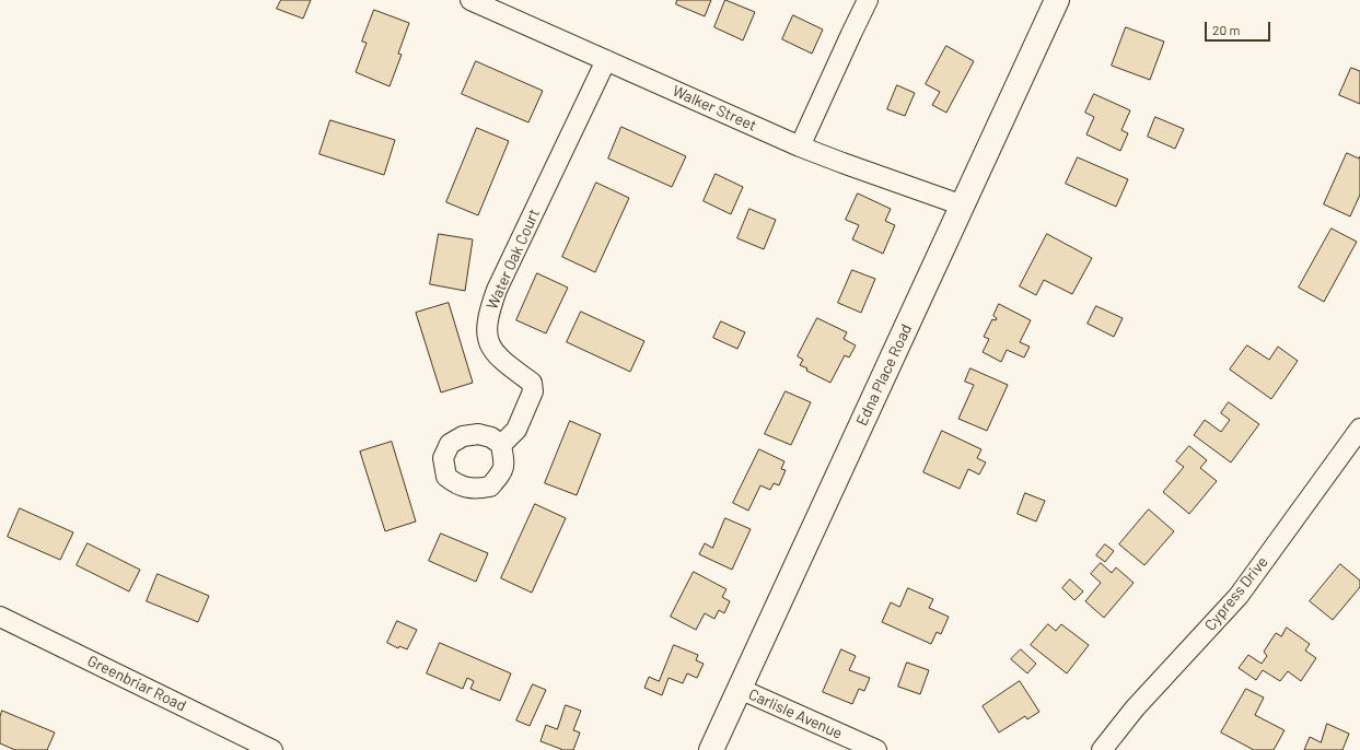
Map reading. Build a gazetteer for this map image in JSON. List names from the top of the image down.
{
  "streets": {
    "street": [
      "Walker Street",
      "Water Oak Court",
      "Edna Place Road",
      "Cypress Drive",
      "Greenbriar Road",
      "Carlisle Avenue"
    ]
  },
  "crossings": [
    ["Walker Street", "Water Oak Court"],
    ["Walker Street", "Edna Place Road"],
    ["Edna Place Road", "Carlisle Avenue"]
  ],
  "scale_bar": "20 m"
}
